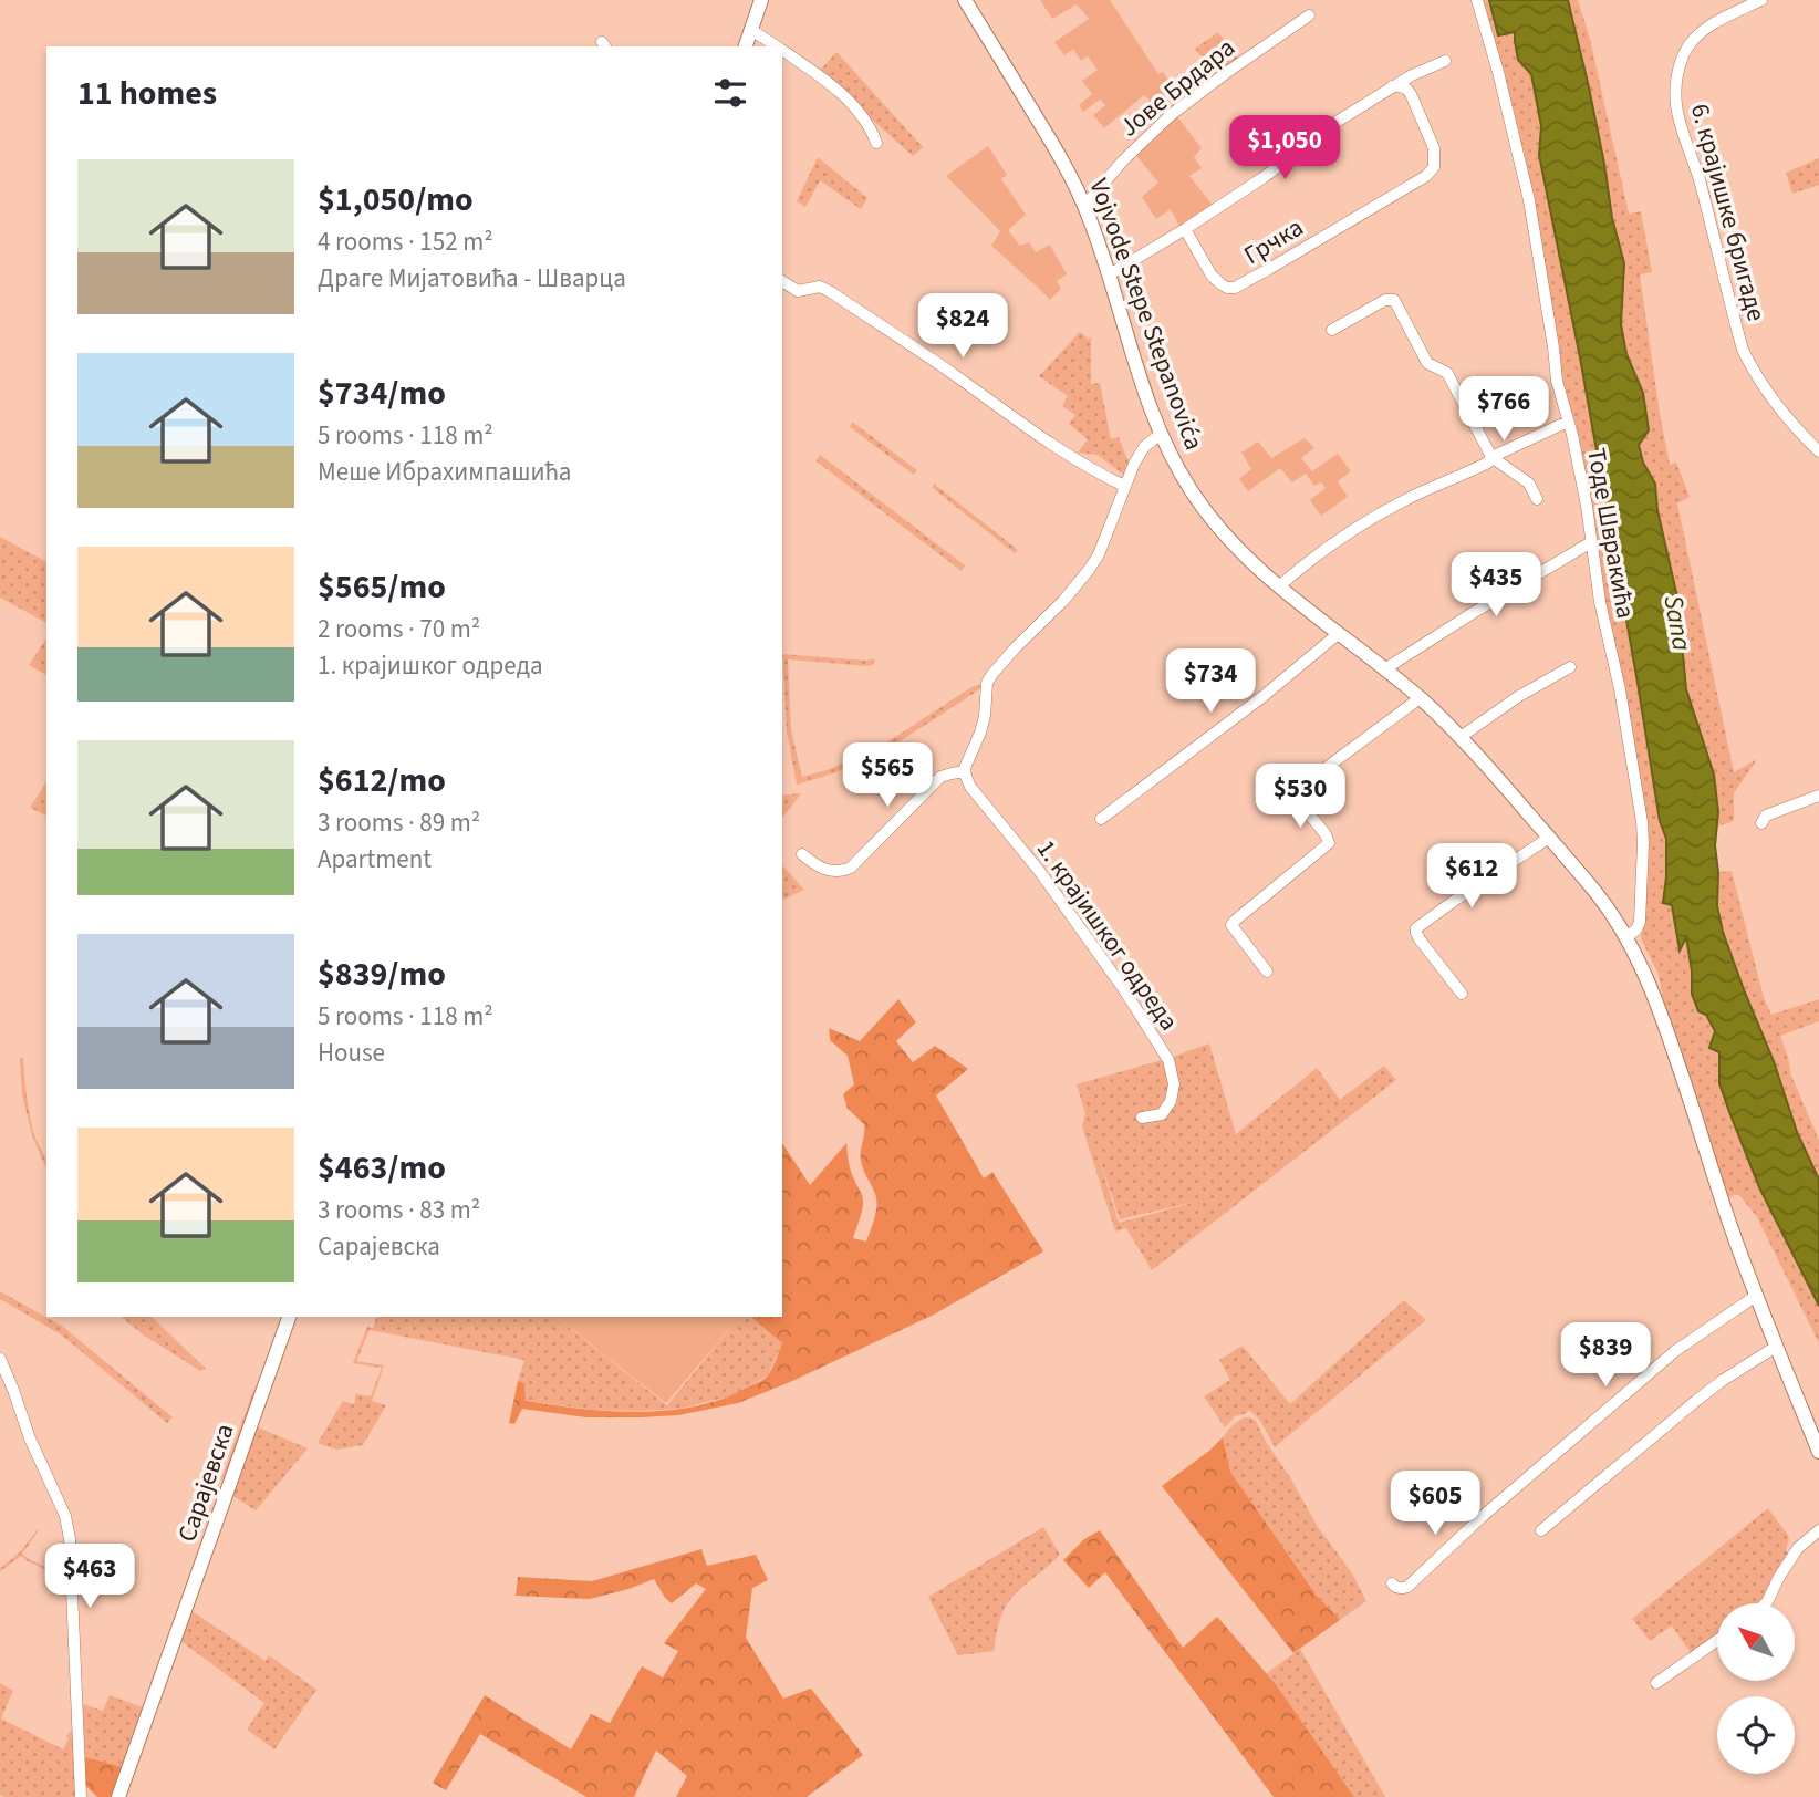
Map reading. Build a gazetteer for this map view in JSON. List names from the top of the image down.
{
  "streets": {
    "main road": ["Vojvode Stepe Stepanovića", "Сарајевска"],
    "street": [
      "Јове Брдара",
      "6. крајишке бригаде",
      "Грчка",
      "Тоде Швракића",
      "1. крајишког одреда"
    ]
  },
  "crossings": [
    ["Јове Брдара", "Vojvode Stepe Stepanovića"],
    ["Vojvode Stepe Stepanovića", "Тоде Швракића"]
  ],
  "water": ["Sana"],
  "north": "top left",
  "page": {
    "heading": "11 homes",
    "price": [
      "$1,050",
      "$824",
      "$766",
      "$435",
      "$734",
      "$565",
      "$530",
      "$612",
      "$839",
      "$605",
      "$463"
    ],
    "list": [
      {
        "name": "$1,050/mo",
        "note": "4 rooms · 152 m² · Драге Мијатовића - Шварца"
      },
      {
        "name": "$734/mo",
        "note": "5 rooms · 118 m² · Меше Ибрахимпашића"
      },
      {
        "name": "$565/mo",
        "note": "2 rooms · 70 m² · 1. крајишког одреда"
      },
      {
        "name": "$612/mo",
        "note": "3 rooms · 89 m² · Apartment"
      },
      {
        "name": "$839/mo",
        "note": "5 rooms · 118 m² · House"
      },
      {
        "name": "$463/mo",
        "note": "3 rooms · 83 m² · Сарајевска"
      }
    ]
  }
}
